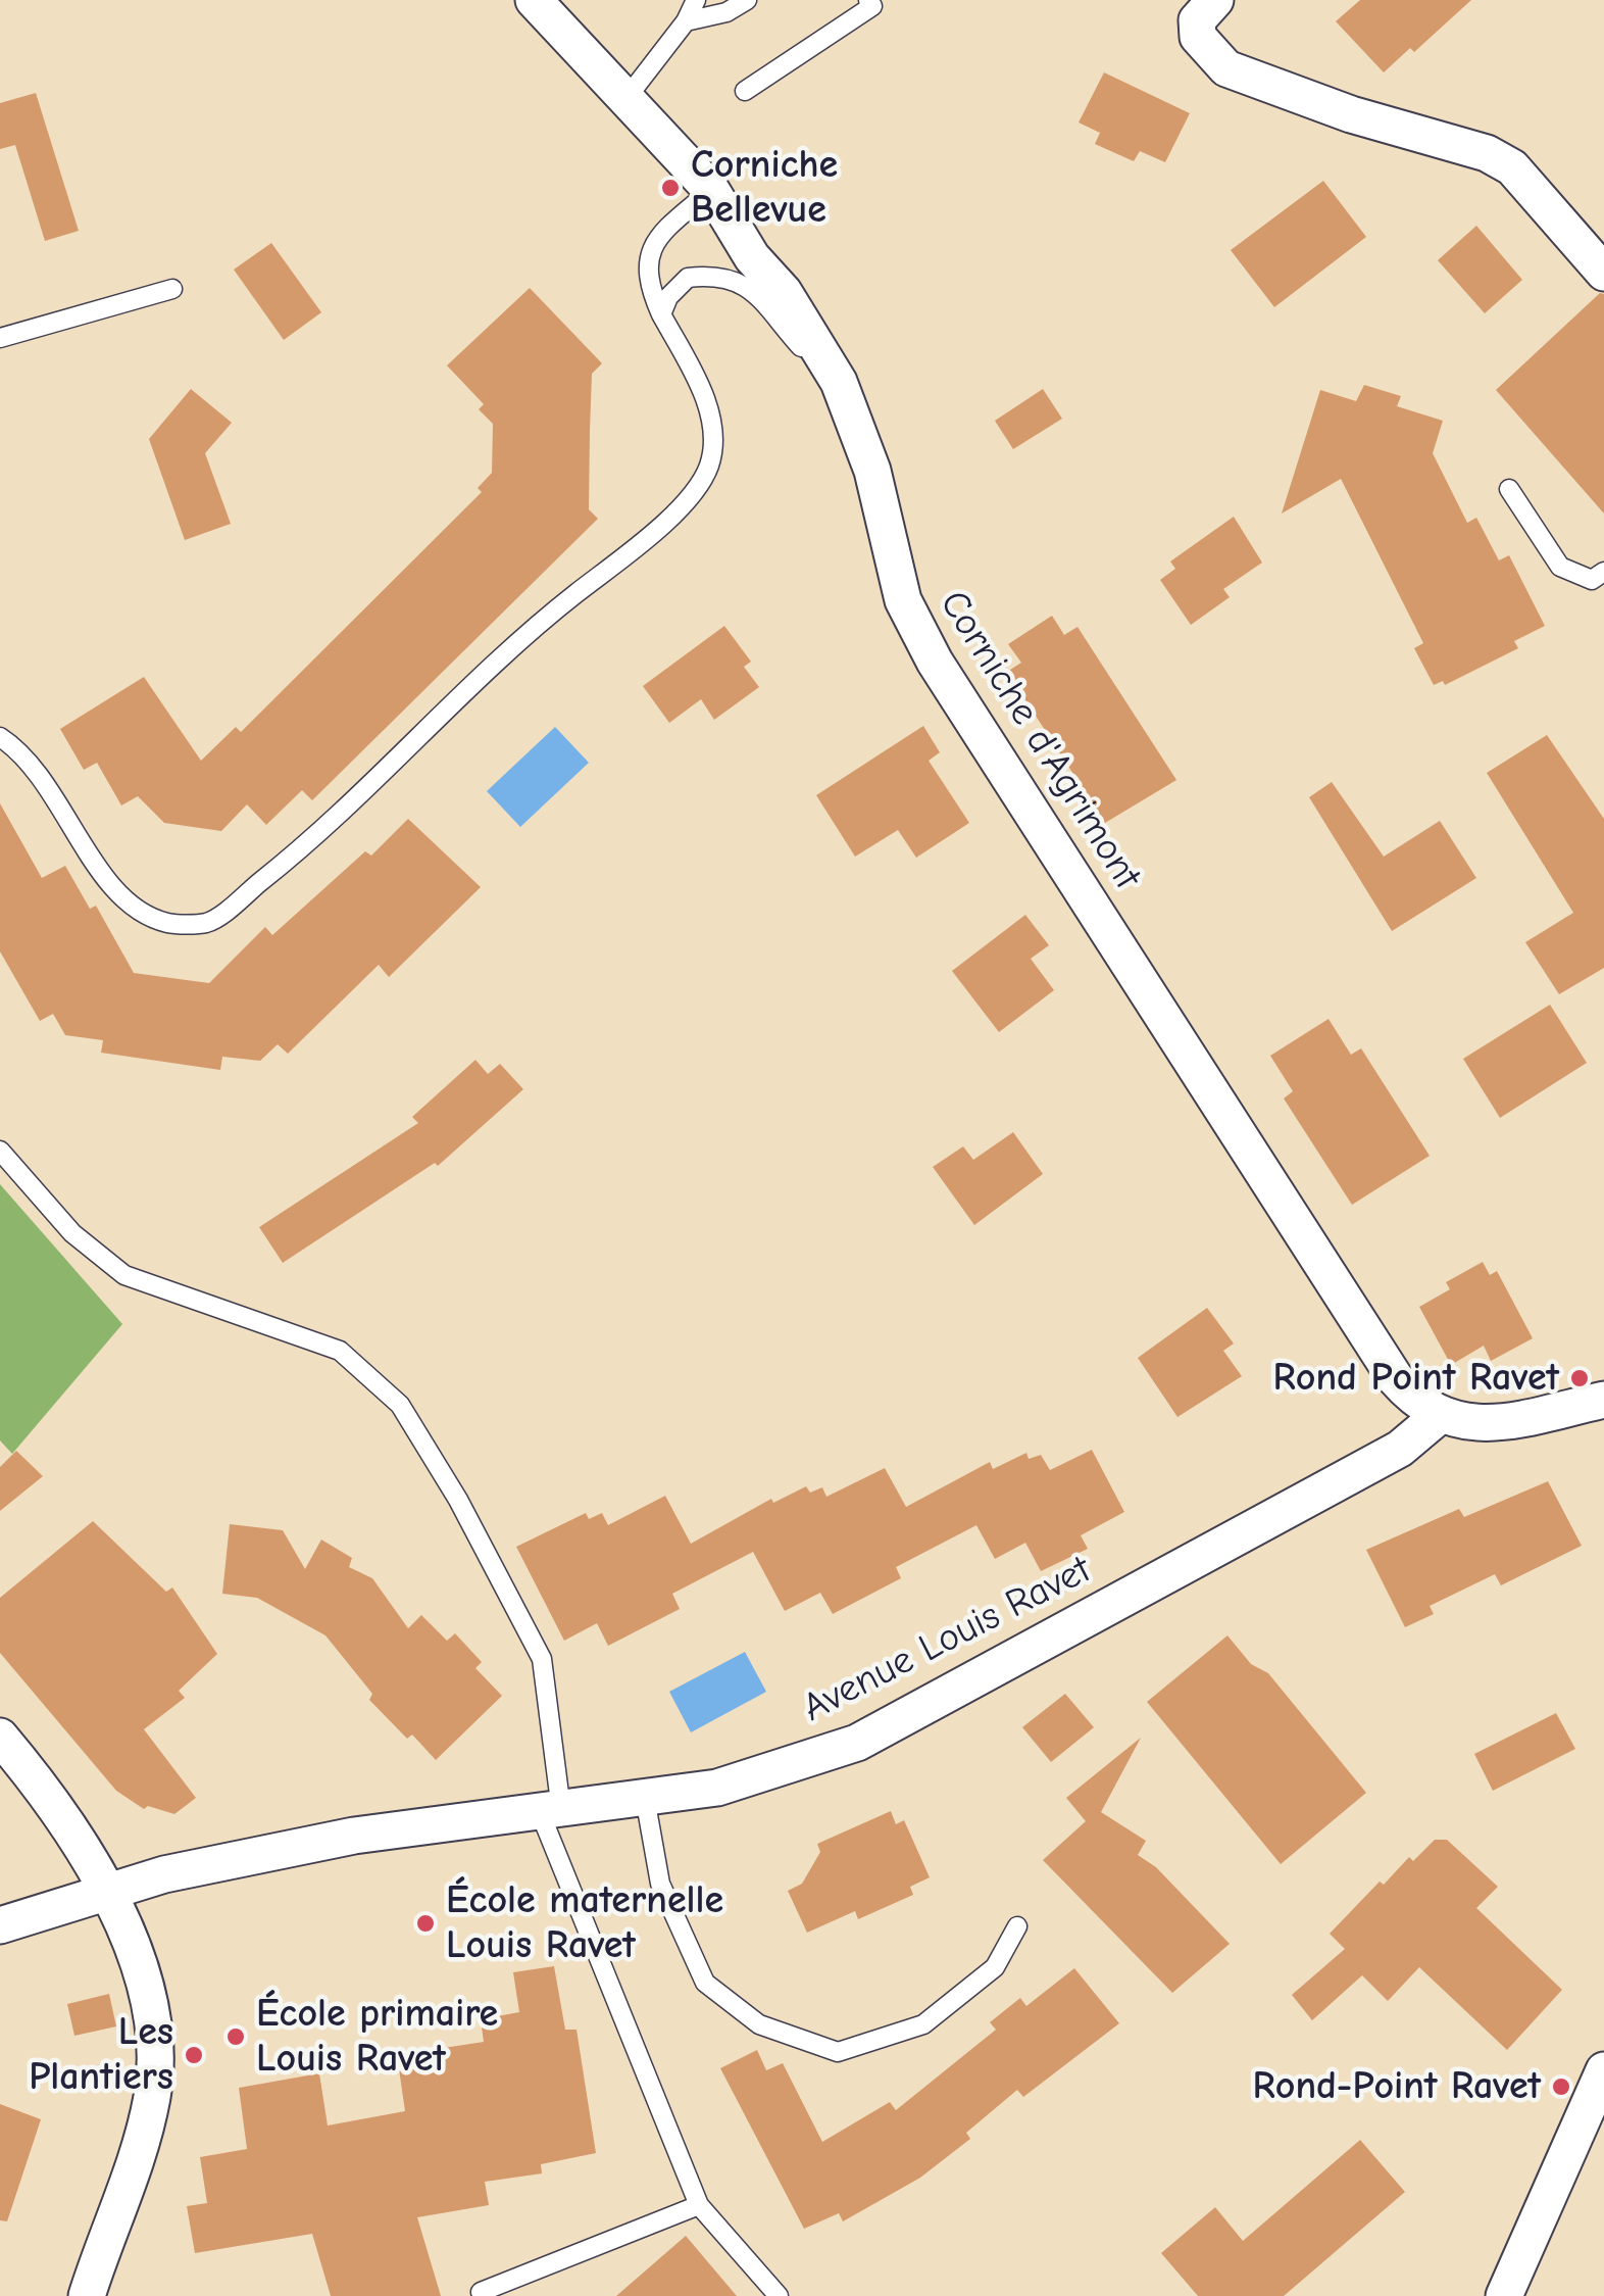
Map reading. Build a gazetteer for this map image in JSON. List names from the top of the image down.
{
  "streets": {
    "street": ["Corniche d'Agrimont", "Avenue Louis Ravet"]
  },
  "crossings": [
    ["Corniche d'Agrimont", "Avenue Louis Ravet"]
  ],
  "places": [
    "Corniche Bellevue",
    "Rond Point Ravet",
    "École maternelle Louis Ravet",
    "École primaire Louis Ravet",
    "Les Plantiers",
    "Rond-Point Ravet"
  ]
}
